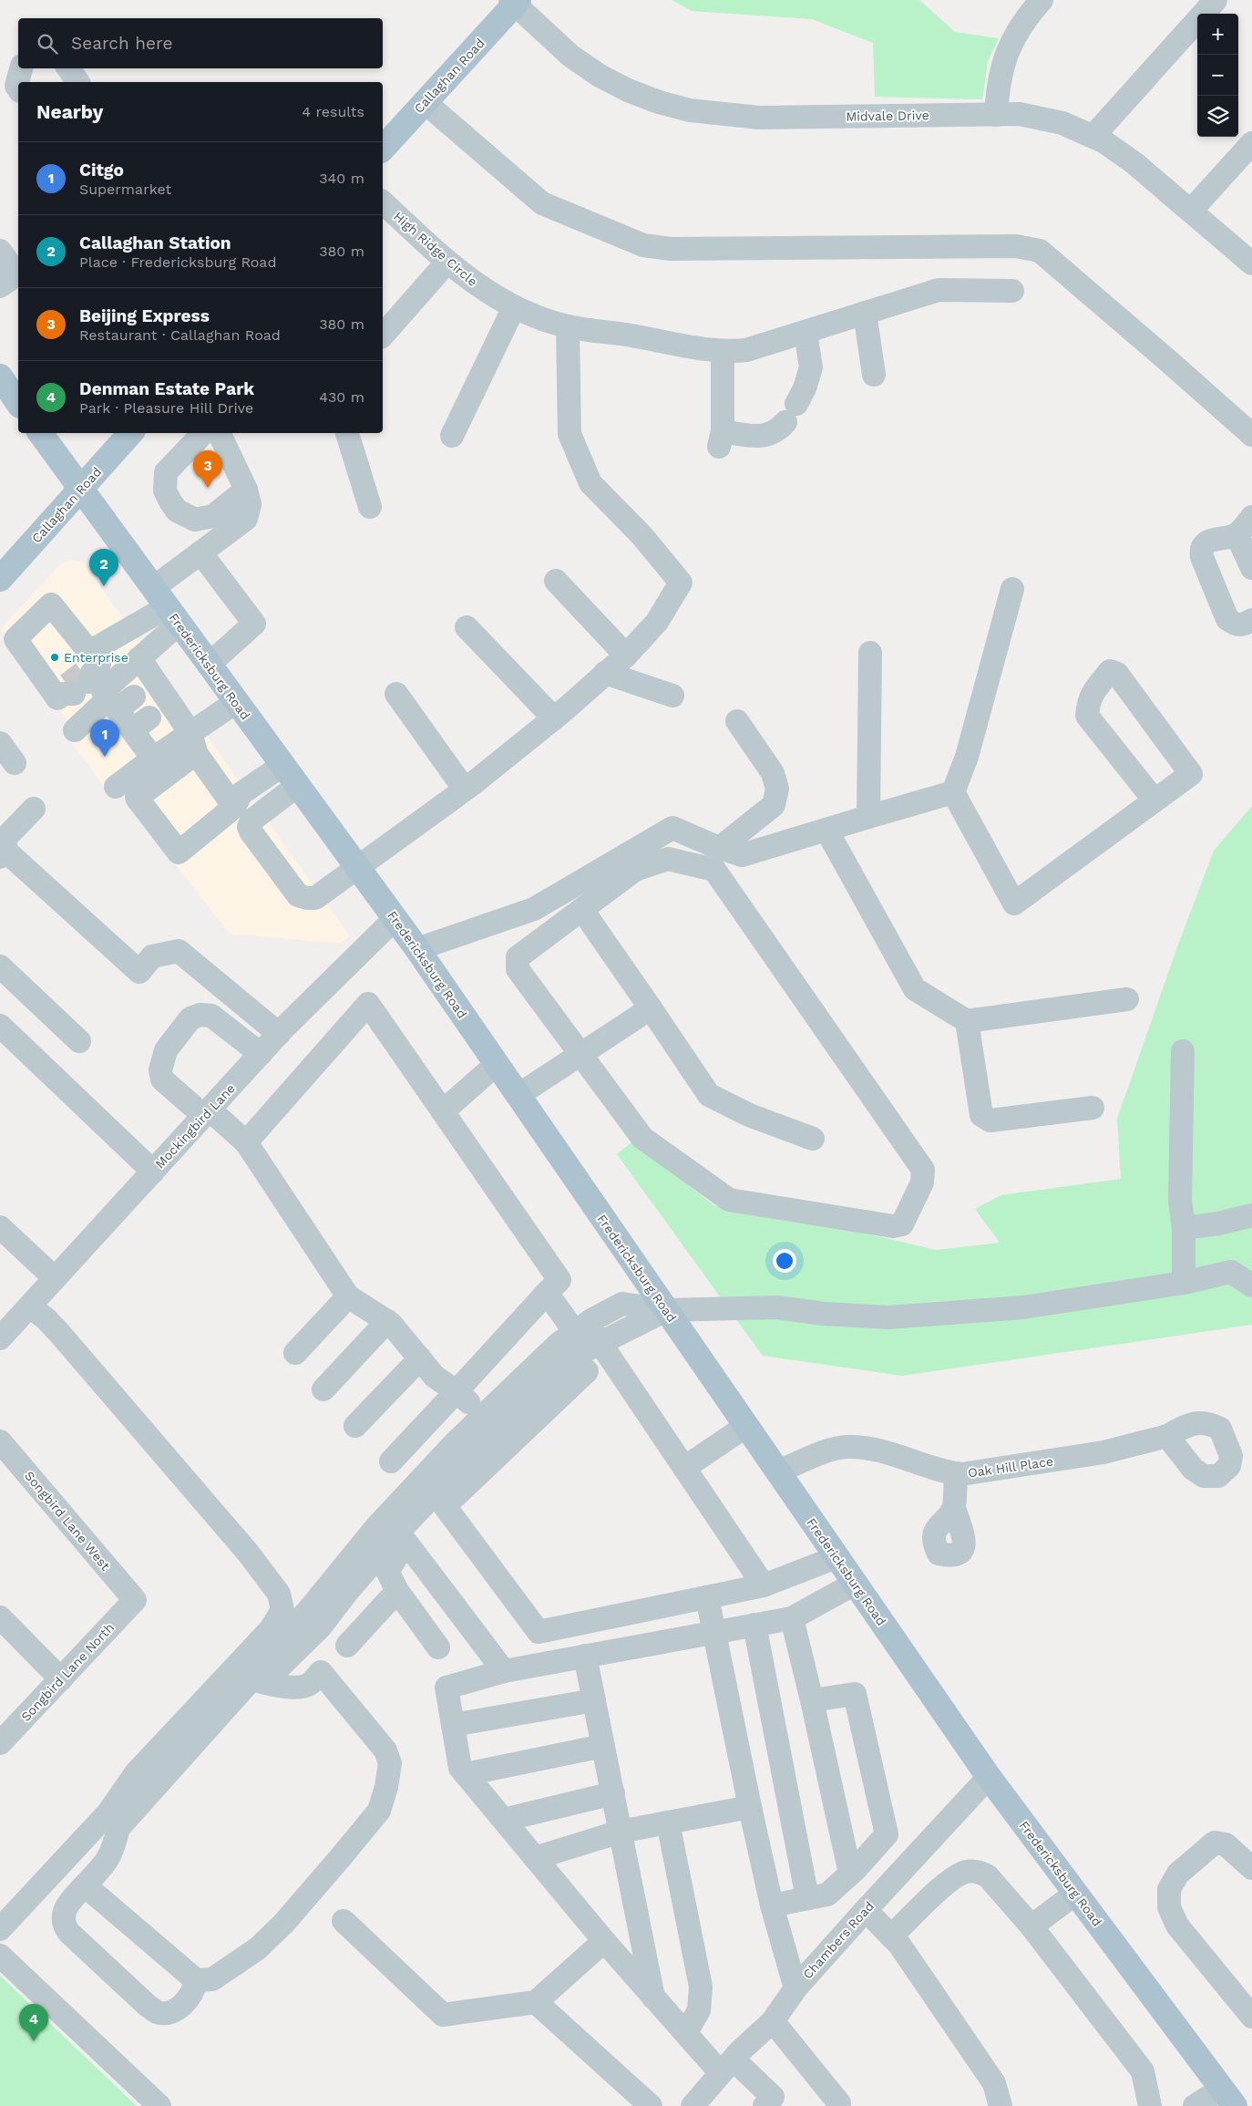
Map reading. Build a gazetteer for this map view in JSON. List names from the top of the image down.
{
  "streets": {
    "main road": ["Callaghan Road", "Fredericksburg Road"],
    "street": [
      "Midvale Drive",
      "High Ridge Circle",
      "Mockingbird Lane",
      "Oak Hill Place",
      "Songbird Lane West",
      "Songbird Lane North",
      "Chambers Road"
    ]
  },
  "crossings": [
    ["Callaghan Road", "Midvale Drive"],
    ["Callaghan Road", "Fredericksburg Road"],
    ["Fredericksburg Road", "Mockingbird Lane"],
    ["Fredericksburg Road", "Oak Hill Place"],
    ["Fredericksburg Road", "Chambers Road"],
    ["Songbird Lane West", "Songbird Lane North"]
  ],
  "places": ["Enterprise"],
  "page": {
    "map_buttons": ["+", "−"],
    "search": "Search here",
    "heading": ["Nearby", "4 results"],
    "list": [
      {
        "mark": "1",
        "name": "Citgo",
        "note": "Supermarket",
        "value": "340 m"
      },
      {
        "mark": "2",
        "name": "Callaghan Station",
        "note": "Place · Fredericksburg Road",
        "value": "380 m"
      },
      {
        "mark": "3",
        "name": "Beijing Express",
        "note": "Restaurant · Callaghan Road",
        "value": "380 m"
      },
      {
        "mark": "4",
        "name": "Denman Estate Park",
        "note": "Park · Pleasure Hill Drive",
        "value": "430 m"
      }
    ],
    "pins": [
      "3",
      "2",
      "1",
      "4"
    ]
  }
}
